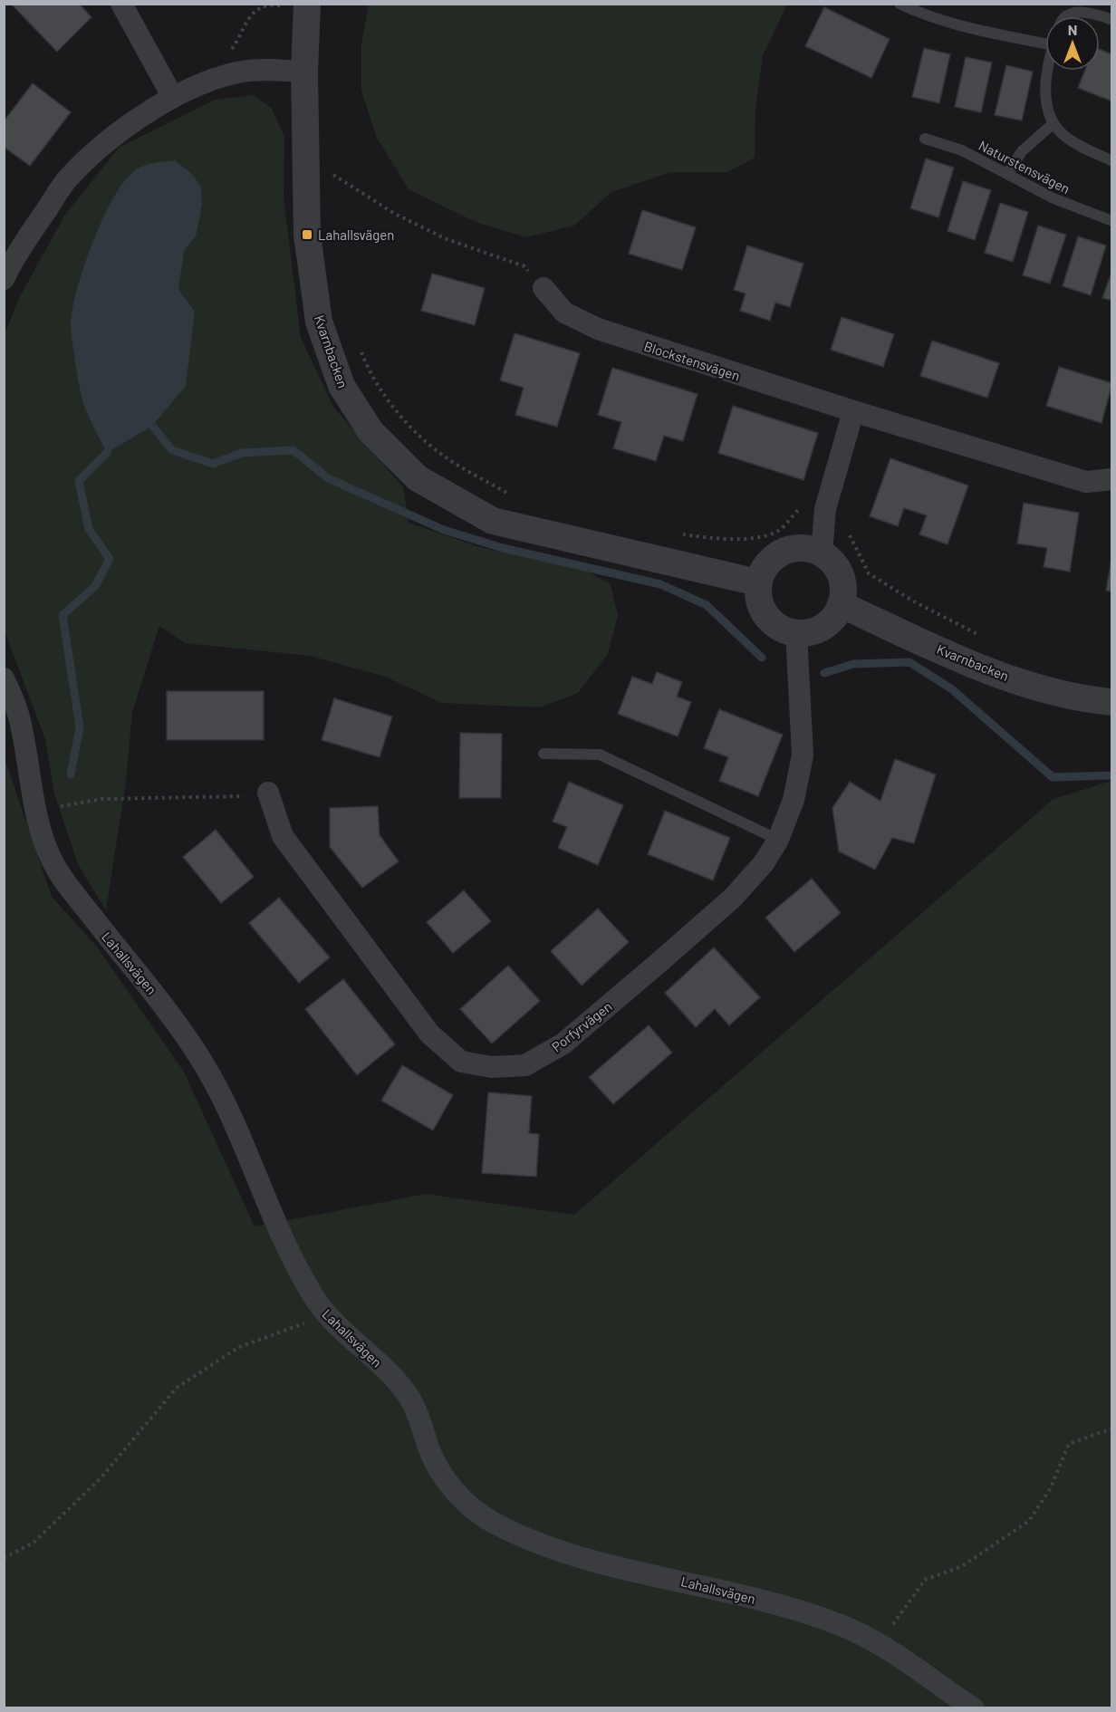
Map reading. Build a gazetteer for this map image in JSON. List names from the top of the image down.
{
  "streets": {
    "street": [
      "Kvarnbacken",
      "Blockstensvägen",
      "Lahallsvägen",
      "Porfyrvägen"
    ],
    "lane": ["Naturstensvägen"]
  },
  "crossings": [
    ["Kvarnbacken", "Porfyrvägen"]
  ],
  "places": {
    "transit": ["Lahallsvägen"]
  },
  "north": "top"
}
